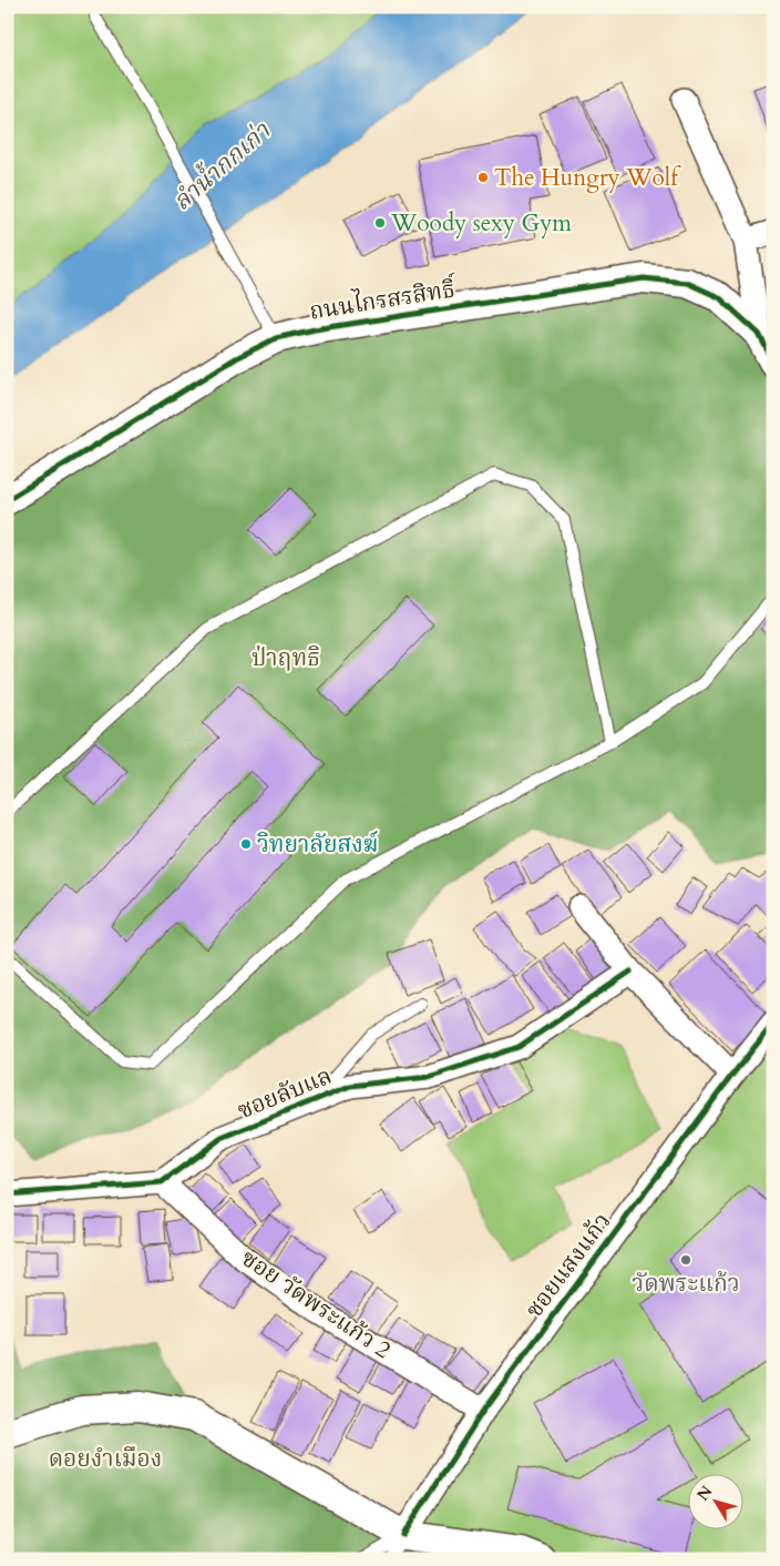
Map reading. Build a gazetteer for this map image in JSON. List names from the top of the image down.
{
  "streets": {
    "street": [
      "ถนนไกรสรสิทธิ์",
      "ซอยลับแล",
      "ซอยแสงแก้ว",
      "ซอย วัดพระแก้ว 2"
    ]
  },
  "crossings": [
    ["ซอยลับแล", "ซอย วัดพระแก้ว 2"],
    ["ซอยแสงแก้ว", "ซอย วัดพระแก้ว 2"]
  ],
  "water": ["ลำน้ำกกเก่า"],
  "parks": ["ป่าฤทธิ", "ดอยงำเมือง"],
  "places": [
    "The Hungry Wolf",
    "Woody sexy Gym",
    "วิทยาลัยสงฆ์",
    "วัดพระแก้ว"
  ],
  "north": "top left"
}
